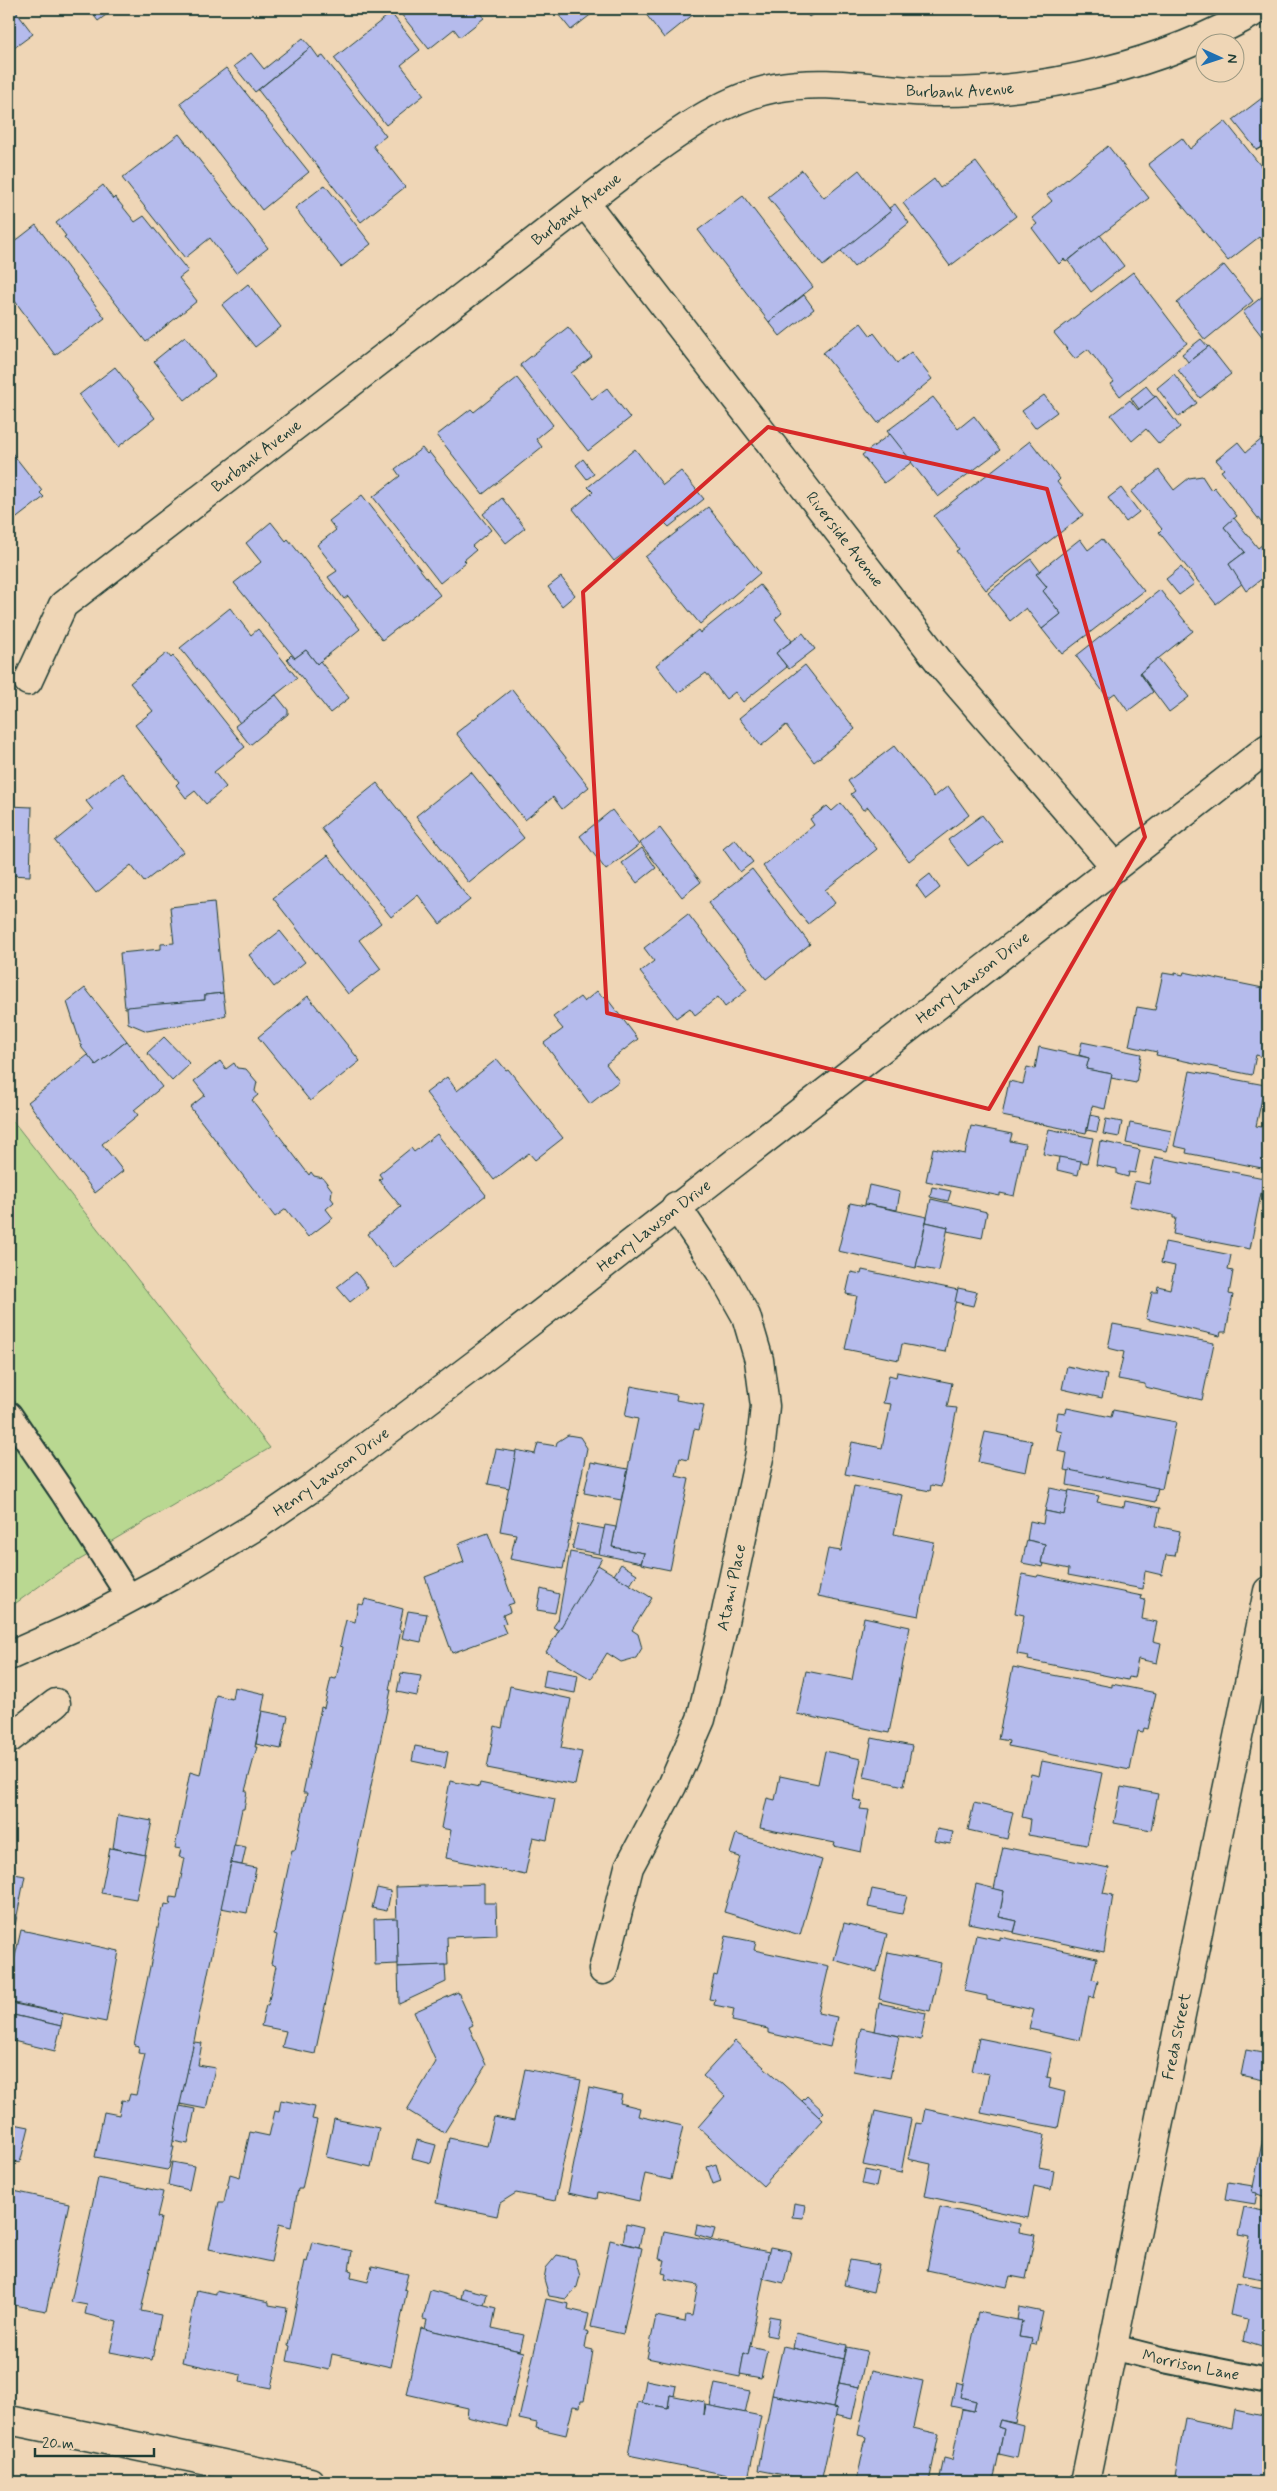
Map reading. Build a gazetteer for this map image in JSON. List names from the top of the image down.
{
  "streets": {
    "street": [
      "Burbank Avenue",
      "Riverside Avenue",
      "Henry Lawson Drive",
      "Atami Place",
      "Freda Street"
    ],
    "lane": ["Morrison Lane"]
  },
  "crossings": [
    ["Burbank Avenue", "Riverside Avenue"],
    ["Riverside Avenue", "Henry Lawson Drive"],
    ["Henry Lawson Drive", "Atami Place"],
    ["Freda Street", "Morrison Lane"]
  ],
  "scale_bar": "20 m",
  "north": "right"
}
